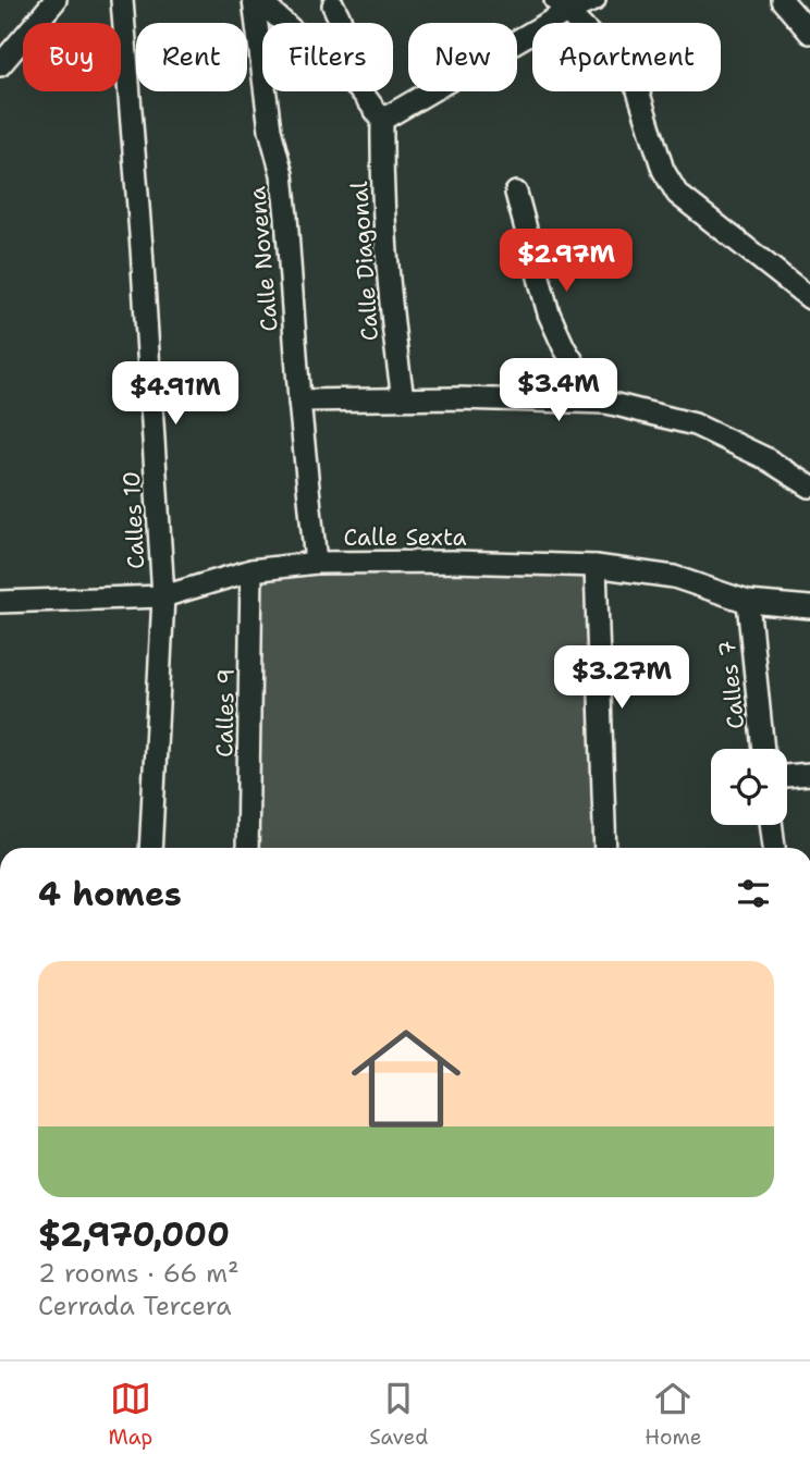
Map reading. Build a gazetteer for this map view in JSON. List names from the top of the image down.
{
  "streets": {
    "street": [
      "Calle Novena",
      "Calle Diagonal",
      "Calles 10",
      "Calle Sexta",
      "Calles 7",
      "Calles 9"
    ]
  },
  "crossings": [
    ["Calle Novena", "Calle Sexta"],
    ["Calles 10", "Calle Sexta"],
    ["Calle Sexta", "Calles 7"],
    ["Calle Sexta", "Calles 9"]
  ],
  "page": {
    "chip": [
      "Buy",
      "Rent",
      "Filters",
      "New",
      "Apartment"
    ],
    "price": [
      "$2.97M",
      "$3.4M",
      "$4.91M",
      "$3.27M"
    ],
    "heading": "4 homes",
    "list": [
      {
        "name": "$2,970,000",
        "note": "2 rooms · 66 m² · Cerrada Tercera"
      }
    ],
    "tabs": ["Map", "Saved", "Home"]
  }
}
